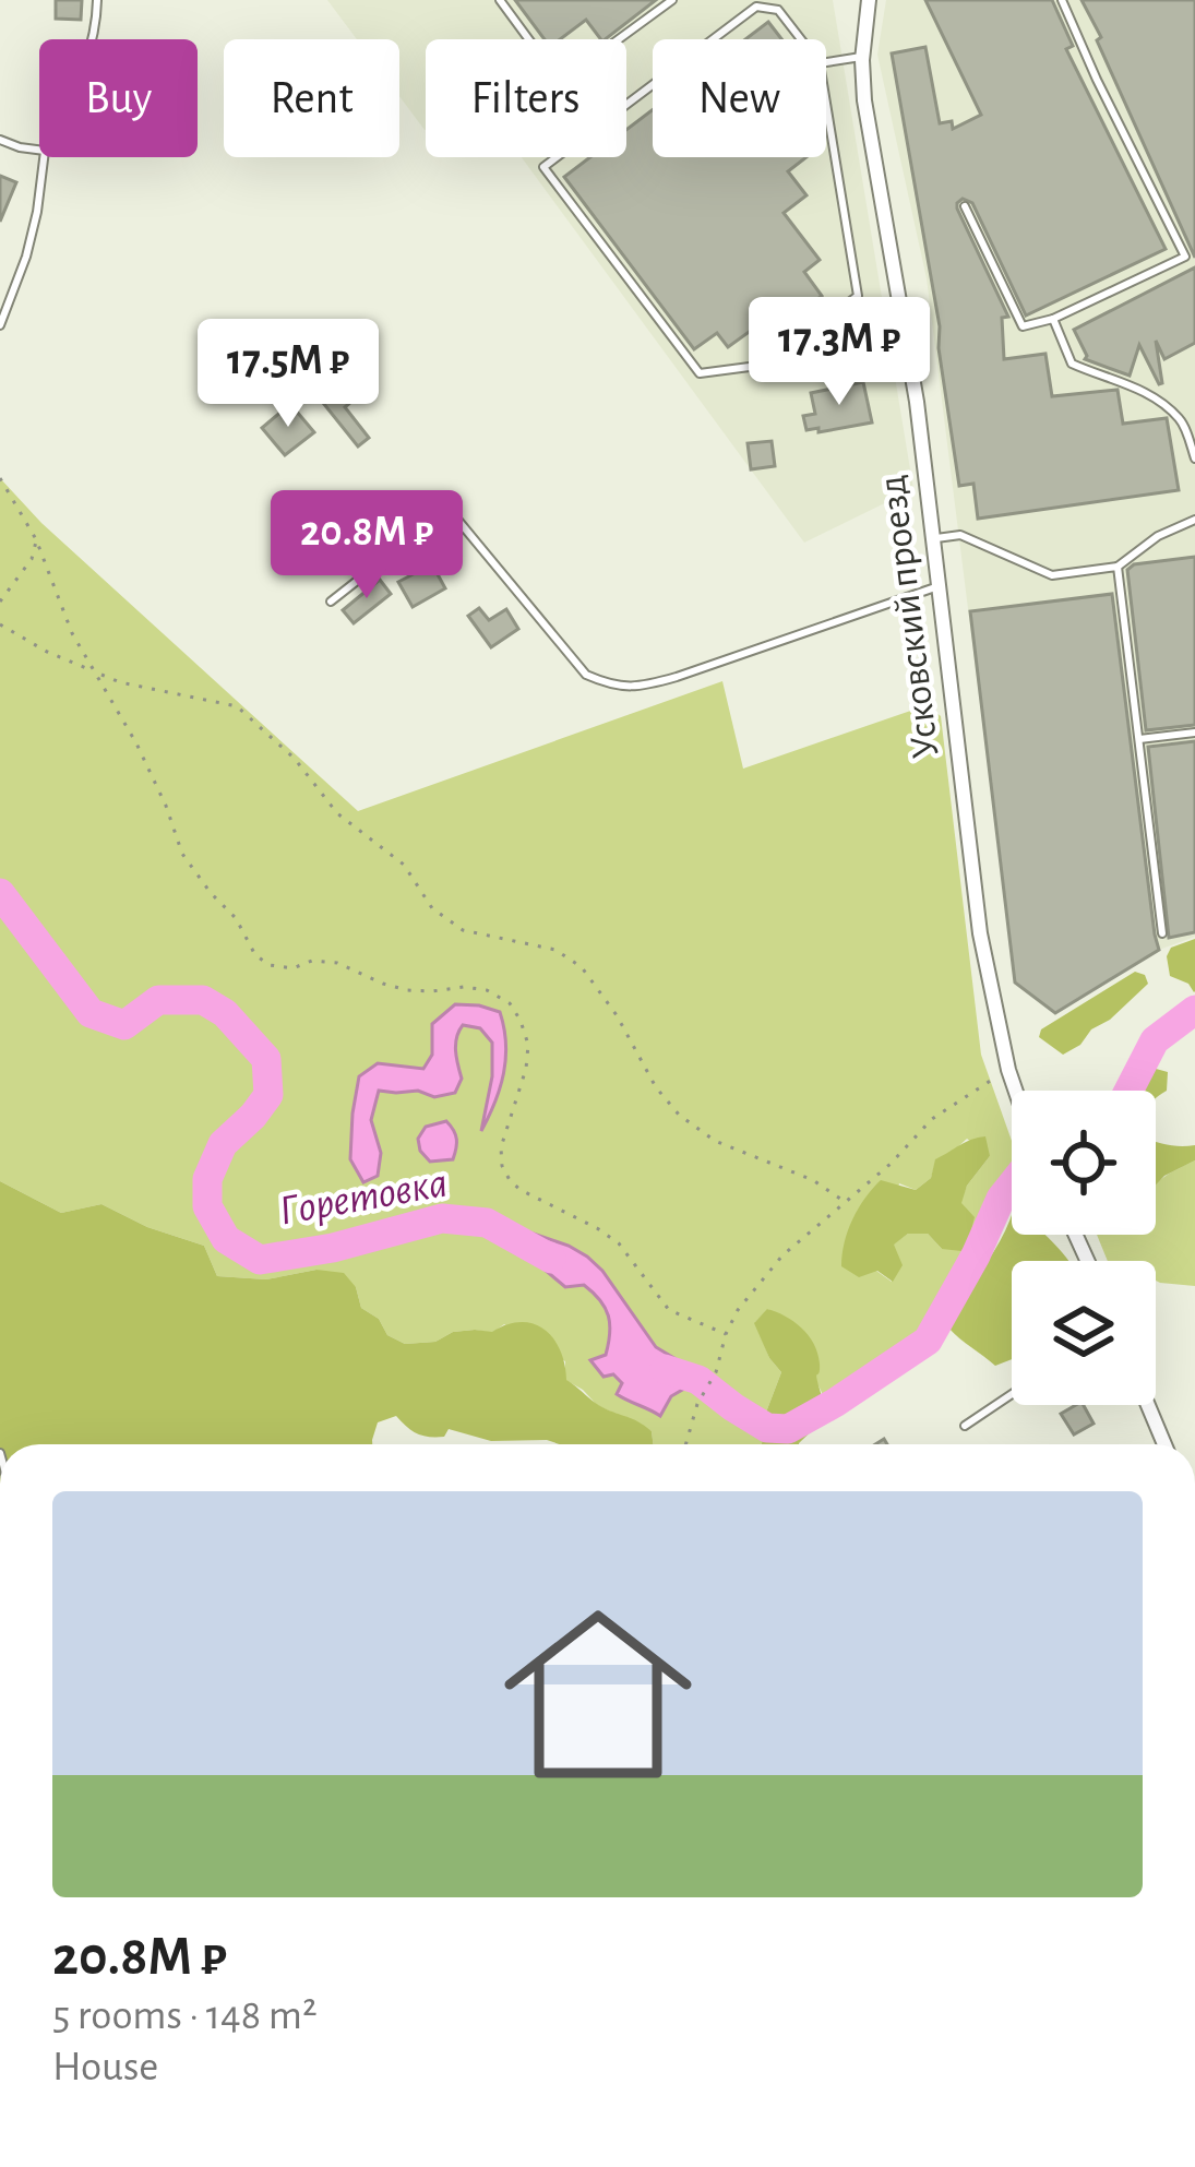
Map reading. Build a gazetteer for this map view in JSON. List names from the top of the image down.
{
  "streets": {
    "street": ["Усковский проезд"]
  },
  "water": ["Горетовка"],
  "page": {
    "chip": [
      "Buy",
      "Rent",
      "Filters",
      "New"
    ],
    "price": ["17.3M ₽", "17.5M ₽", "20.8M ₽"],
    "list": [
      {
        "name": "20.8M ₽",
        "note": "5 rooms · 148 m² · House"
      }
    ]
  }
}
